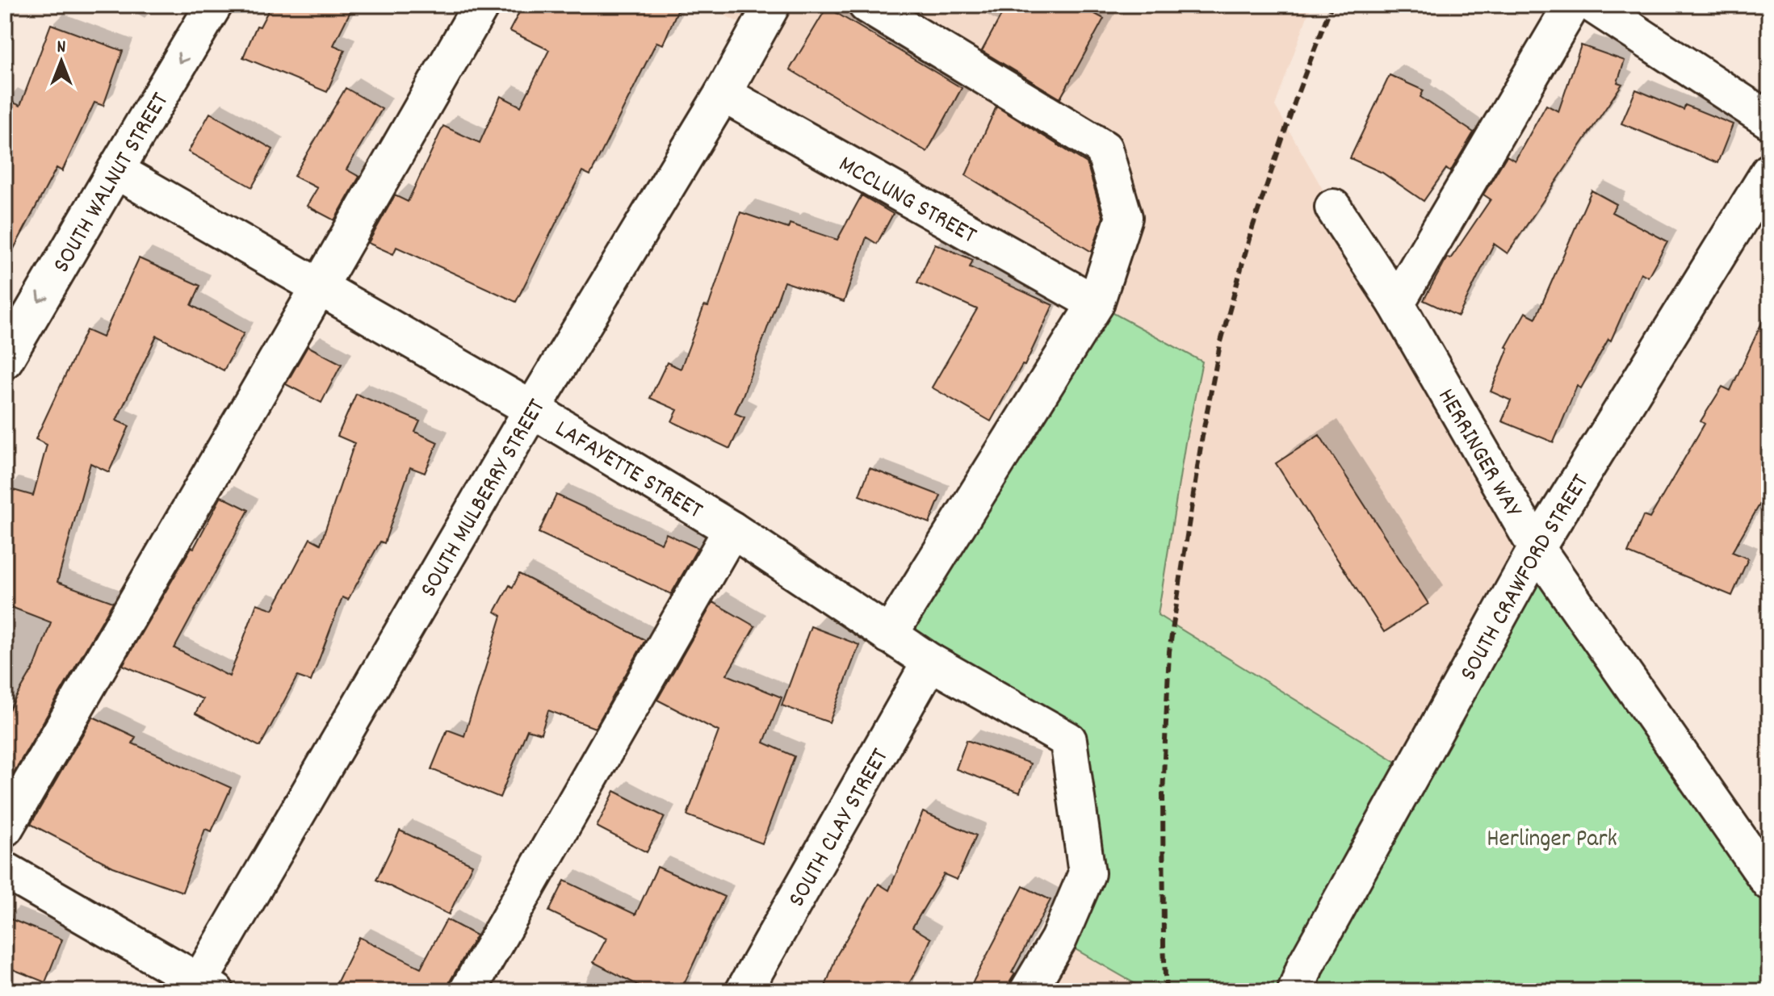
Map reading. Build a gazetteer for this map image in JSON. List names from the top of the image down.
{
  "streets": {
    "street": [
      "SOUTH WALNUT STREET",
      "MCCLUNG STREET",
      "HERRINGER WAY",
      "LAFAYETTE STREET",
      "SOUTH MULBERRY STREET",
      "SOUTH CRAWFORD STREET",
      "SOUTH CLAY STREET"
    ]
  },
  "crossings": [
    ["SOUTH WALNUT STREET", "LAFAYETTE STREET"],
    ["MCCLUNG STREET", "SOUTH MULBERRY STREET"],
    ["HERRINGER WAY", "SOUTH CRAWFORD STREET"],
    ["LAFAYETTE STREET", "SOUTH MULBERRY STREET"],
    ["LAFAYETTE STREET", "SOUTH CLAY STREET"]
  ],
  "parks": ["Herlinger Park"],
  "north": "top"
}
